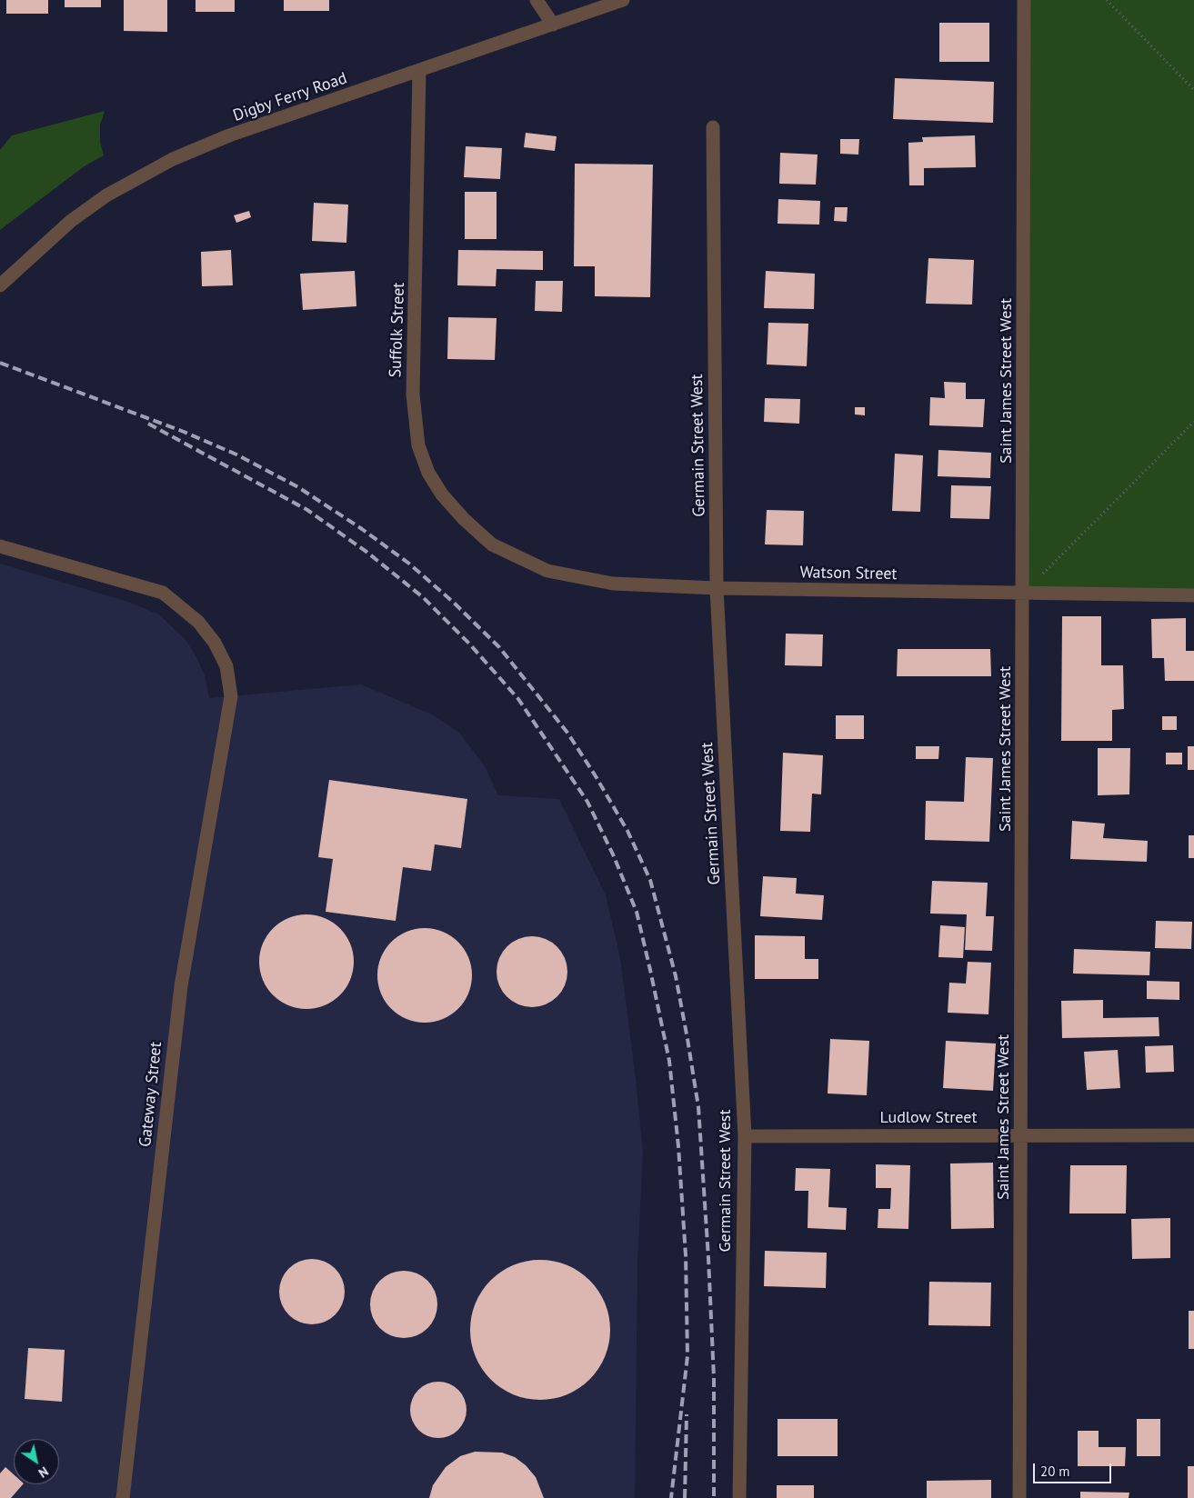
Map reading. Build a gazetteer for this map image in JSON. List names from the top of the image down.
{
  "streets": {
    "street": [
      "Digby Ferry Road",
      "Suffolk Street",
      "Saint James Street West",
      "Germain Street West",
      "Watson Street",
      "Gateway Street",
      "Ludlow Street"
    ]
  },
  "crossings": [
    ["Digby Ferry Road", "Suffolk Street"],
    ["Suffolk Street", "Watson Street"],
    ["Saint James Street West", "Watson Street"],
    ["Saint James Street West", "Ludlow Street"],
    ["Germain Street West", "Watson Street"],
    ["Germain Street West", "Ludlow Street"]
  ],
  "scale_bar": "20 m",
  "north": "bottom right"
}
